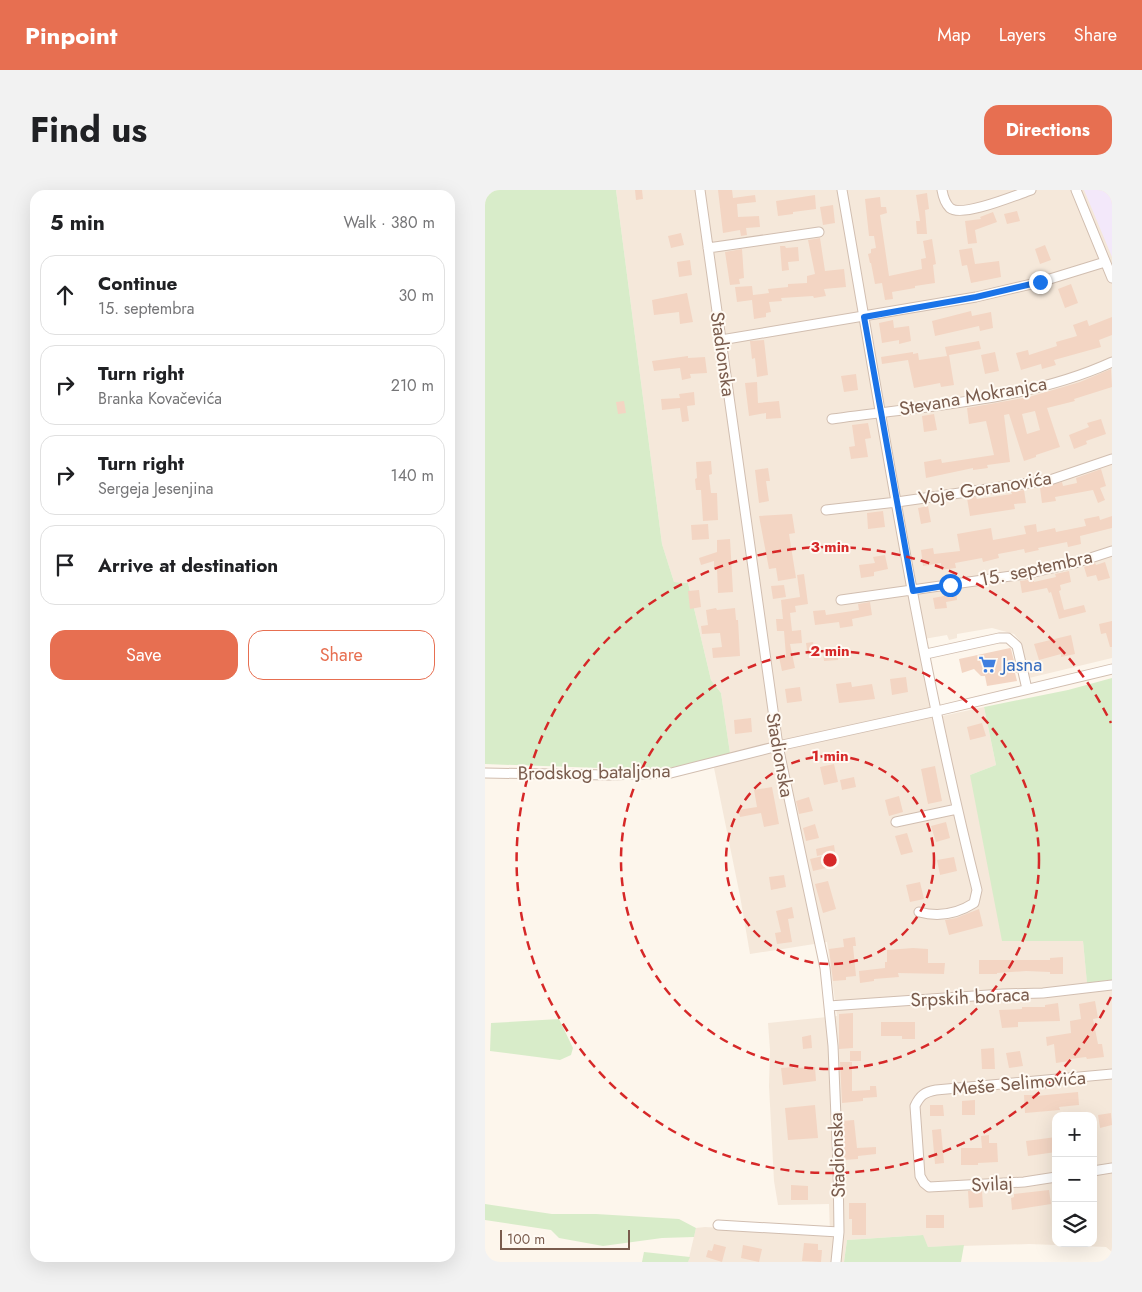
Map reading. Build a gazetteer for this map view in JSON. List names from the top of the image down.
{
  "streets": {
    "street": [
      "Stadionska",
      "Stevana Mokranjca",
      "Voje Goranovića",
      "15. septembra",
      "Brodskog bataljona",
      "Srpskih boraca",
      "Meše Selimovića",
      "Svilaj"
    ]
  },
  "crossings": [
    ["Stadionska", "Brodskog bataljona"],
    ["Stadionska", "Srpskih boraca"],
    ["Meše Selimovića", "Svilaj"]
  ],
  "places": {
    "supermarket": ["Jasna"]
  },
  "scale_bar": "100 m",
  "page": {
    "header": "Pinpoint",
    "nav": ["Map", "Layers", "Share"],
    "title": "Find us",
    "buttons": [
      "Directions",
      ["Save", "Share"]
    ],
    "heading": ["5 min", "Walk · 380 m"],
    "list": [
      ["Continue", "15. septembra", "30 m"],
      ["Turn right", "Branka Kovačevića", "210 m"],
      ["Turn right", "Sergeja Jesenjina", "140 m"],
      "Arrive at destination"
    ],
    "map_buttons": ["+", "−"],
    "scale": "100 m"
  },
  "rings": ["3 min", "2 min", "1 min"]
}
